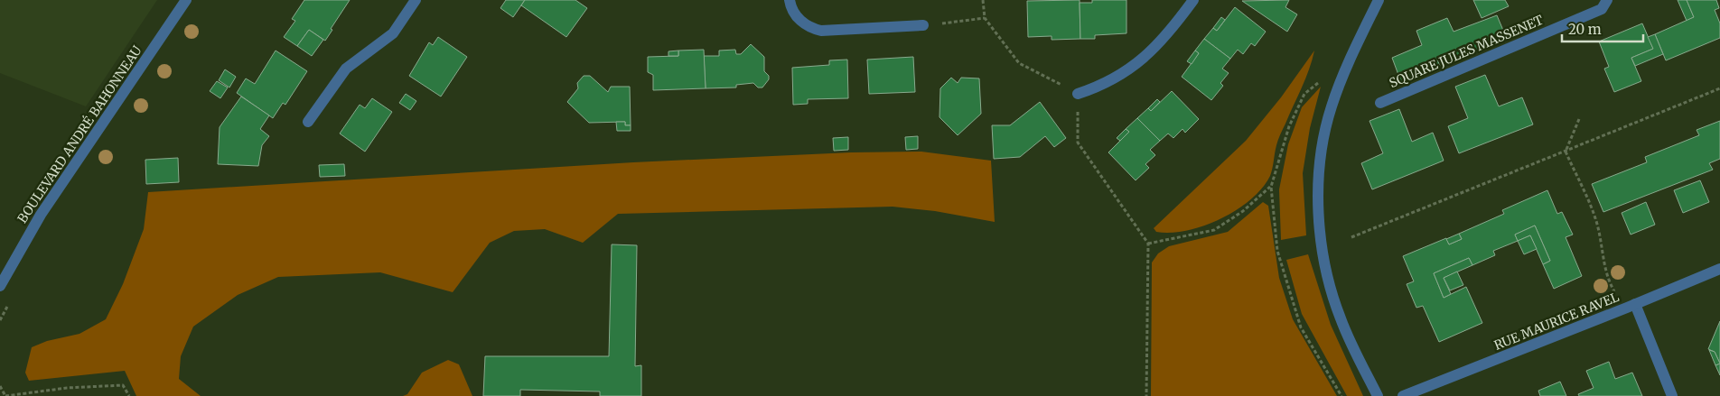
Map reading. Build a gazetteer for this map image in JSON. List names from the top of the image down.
{
  "streets": {
    "street": ["SQUARE JULES MASSENET", "BOULEVARD ANDRÉ BAHONNEAU", "RUE MAURICE RAVEL"]
  },
  "scale_bar": "20 m"
}
